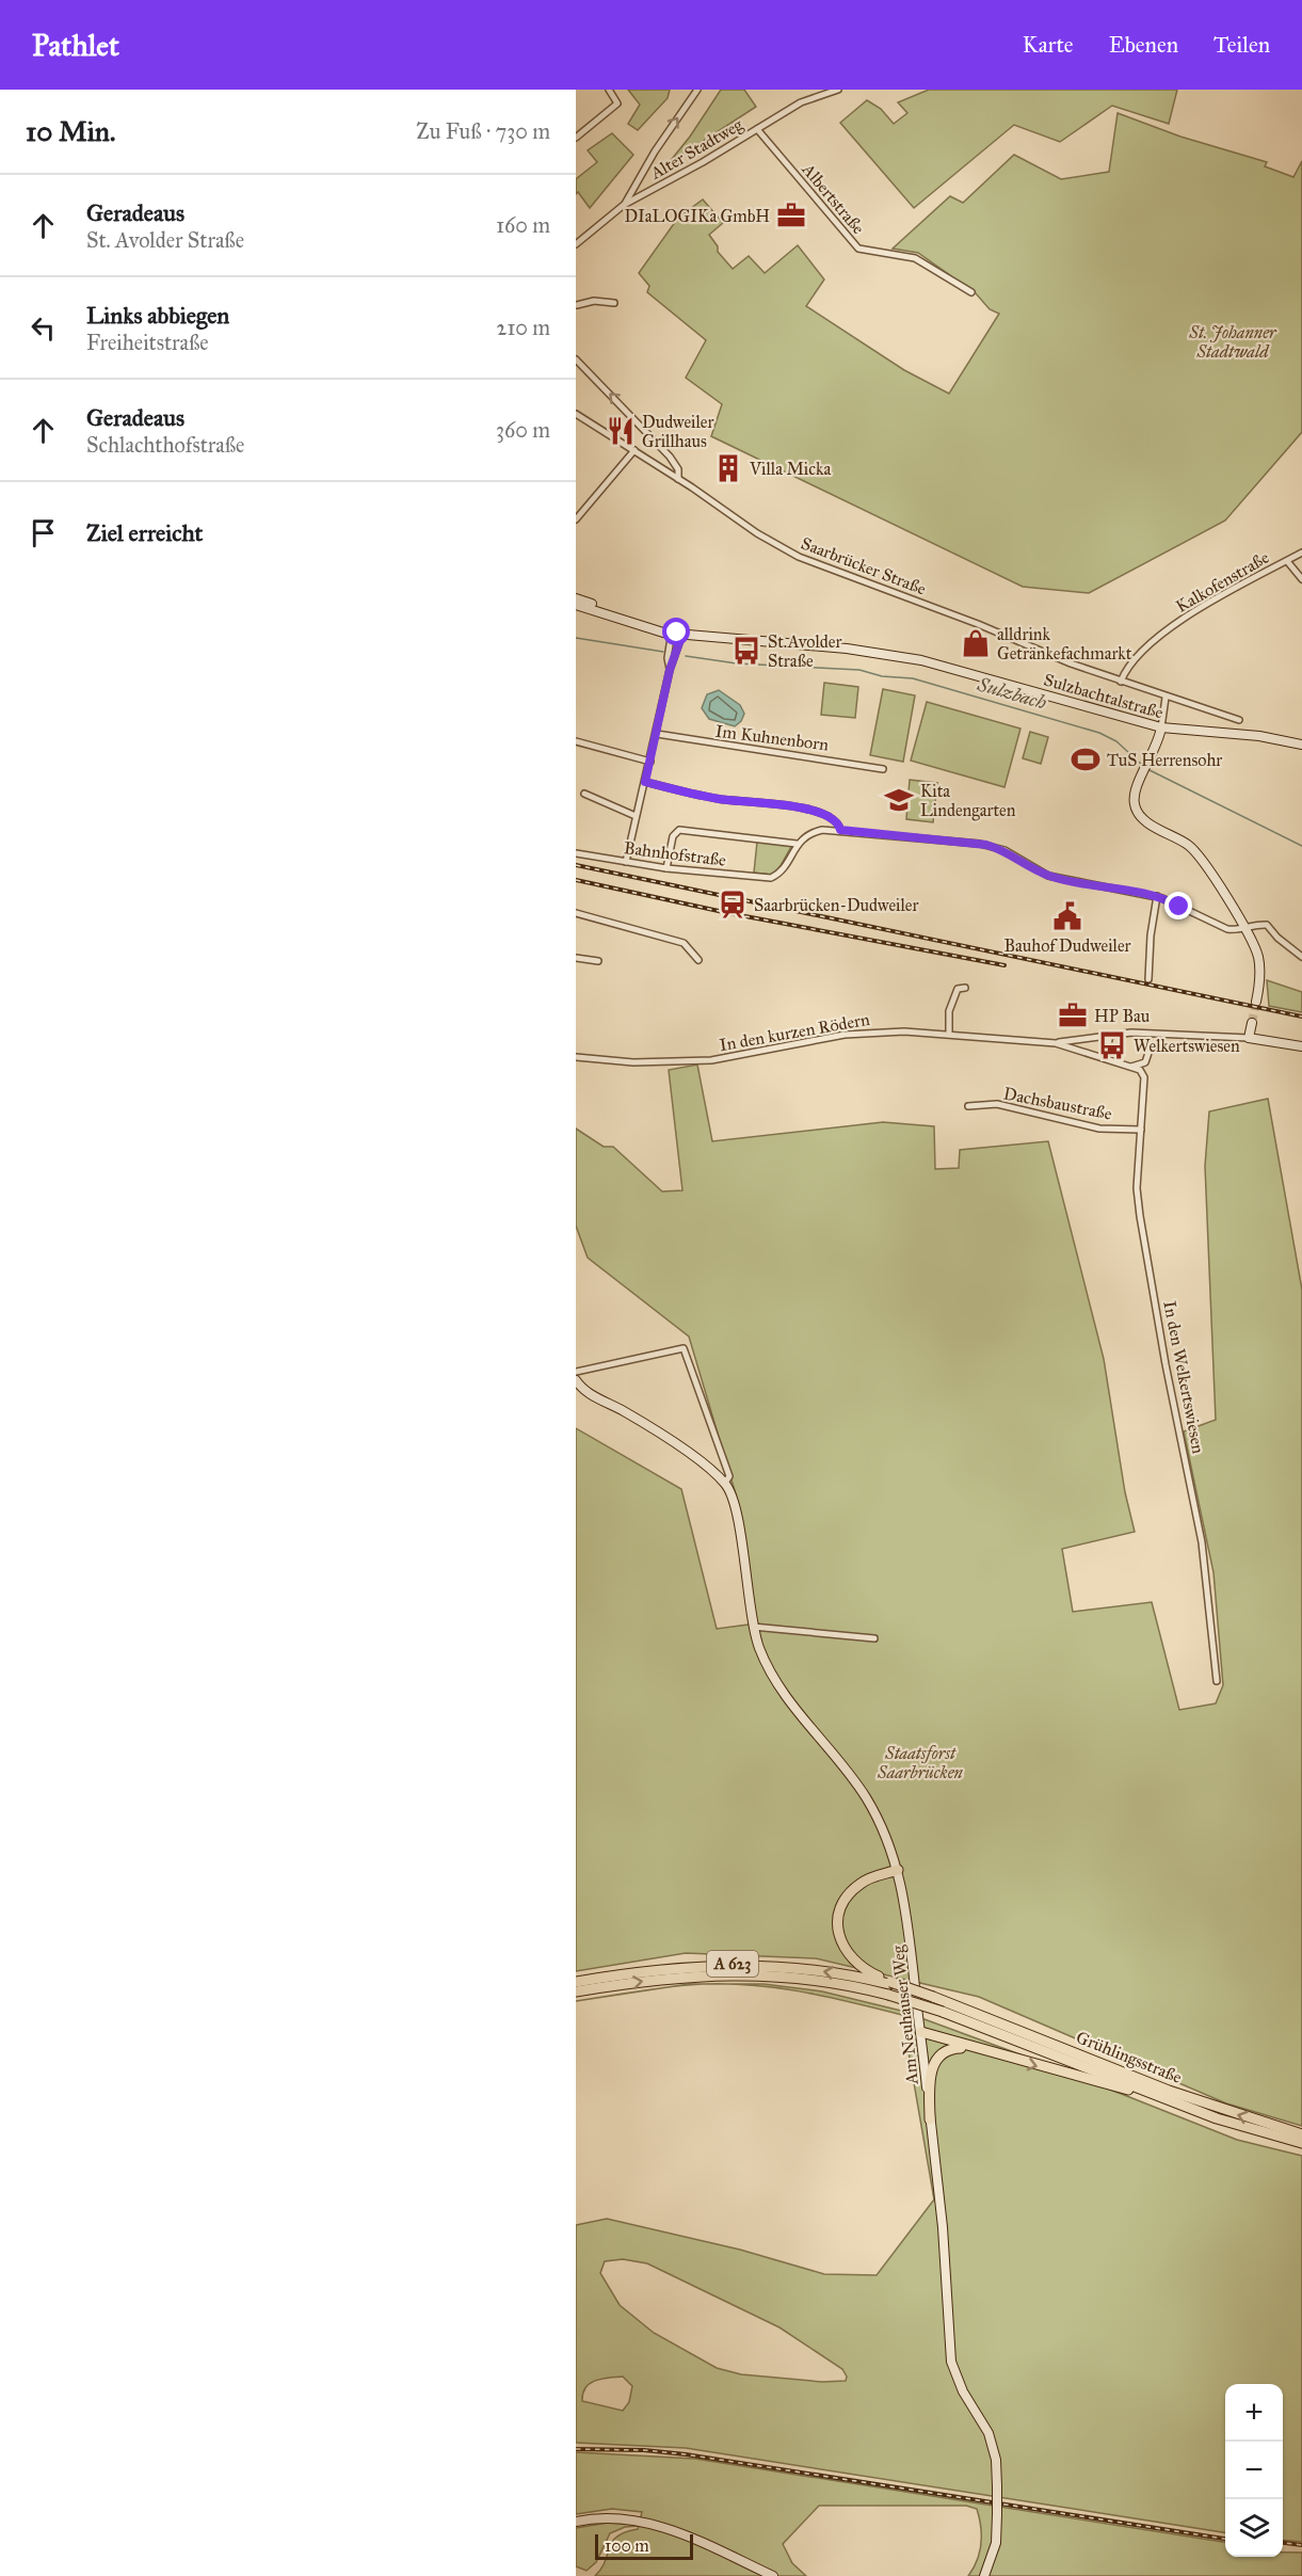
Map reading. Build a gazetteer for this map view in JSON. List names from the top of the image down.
{
  "streets": {
    "highway": ["A 623", "Grühlingsstraße"],
    "street": [
      "Alter Stadtweg",
      "Albertstraße",
      "Saarbrücker Straße",
      "Kalkofenstraße",
      "Sulzbachtalstraße",
      "Im Kuhnenborn",
      "Bahnhofstraße",
      "In den kurzen Rödern",
      "Dachsbaustraße",
      "In den Welkertswiesen",
      "Am Neuhauser Weg"
    ]
  },
  "crossings": [
    ["Alter Stadtweg", "Albertstraße"],
    ["Saarbrücker Straße", "Kalkofenstraße"],
    ["In den kurzen Rödern", "In den Welkertswiesen"],
    ["Dachsbaustraße", "In den Welkertswiesen"],
    ["A 623", "Grühlingsstraße"]
  ],
  "water": ["Sulzbach"],
  "parks": ["St. Johanner Stadtwald", "Staatsforst Saarbrücken"],
  "places": {
    "office": ["DIaLOGIKa GmbH", "HP Bau"],
    "restaurant": ["Dudweiler Grillhaus"],
    "building": ["Villa Micka"],
    "shop": ["alldrink Getränkefachmarkt"],
    "bus stop": ["St.Avolder Straße", "Welkertswiesen"],
    "sports": ["TuS Herrensohr"],
    "school or university": ["Kita Lindengarten"],
    "station": ["Saarbrücken-Dudweiler"],
    "public building": ["Bauhof Dudweiler"]
  },
  "scale_bar": "100 m",
  "page": {
    "header": "Pathlet",
    "nav": ["Karte", "Ebenen", "Teilen"],
    "heading": ["10 Min.", "Zu Fuß · 730 m"],
    "list": [
      ["Geradeaus", "St. Avolder Straße", "160 m"],
      ["Links abbiegen", "Freiheitstraße", "210 m"],
      ["Geradeaus", "Schlachthofstraße", "360 m"],
      "Ziel erreicht"
    ],
    "map_buttons": ["+", "−"],
    "scale": "100 m"
  }
}
